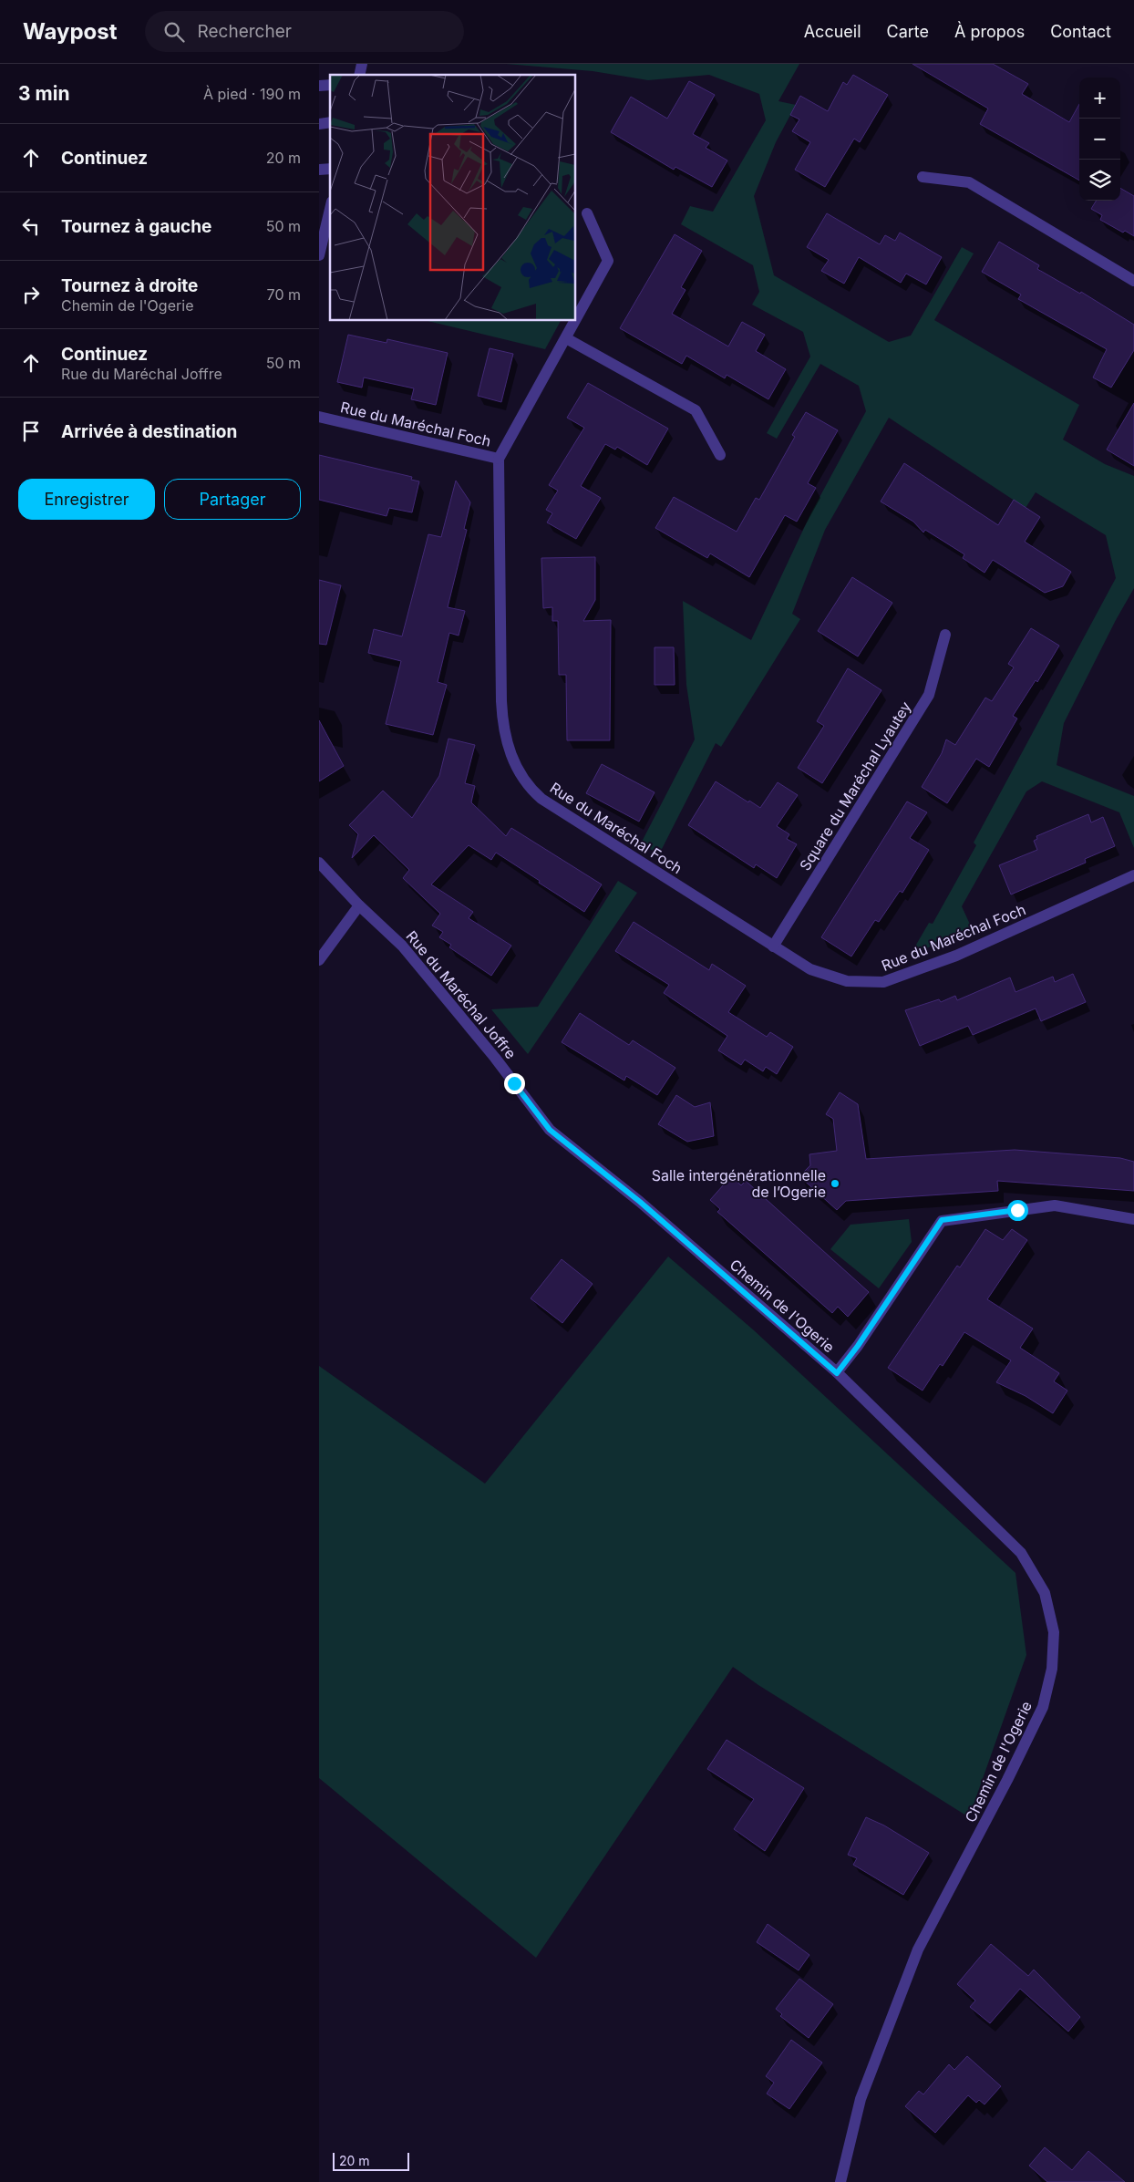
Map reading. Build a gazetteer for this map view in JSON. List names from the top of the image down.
{
  "streets": {
    "street": [
      "Rue du Maréchal Foch",
      "Square du Maréchal Lyautey",
      "Rue du Maréchal Joffre",
      "Chemin de l'Ogerie"
    ]
  },
  "crossings": [
    ["Rue du Maréchal Foch", "Square du Maréchal Lyautey"],
    ["Rue du Maréchal Joffre", "Chemin de l'Ogerie"]
  ],
  "places": ["Salle intergénérationnelle de l’Ogerie"],
  "scale_bar": "20 m",
  "page": {
    "header": "Waypost",
    "search": "Rechercher",
    "nav": [
      "Accueil",
      "Carte",
      "À propos",
      "Contact"
    ],
    "heading": ["3 min", "À pied · 190 m"],
    "map_buttons": ["+", "−"],
    "list": [
      ["Continuez", "20 m"],
      ["Tournez à gauche", "50 m"],
      ["Tournez à droite", "Chemin de l'Ogerie", "70 m"],
      ["Continuez", "Rue du Maréchal Joffre", "50 m"],
      "Arrivée à destination"
    ],
    "buttons": ["Enregistrer", "Partager"],
    "scale": "20 m"
  }
}
